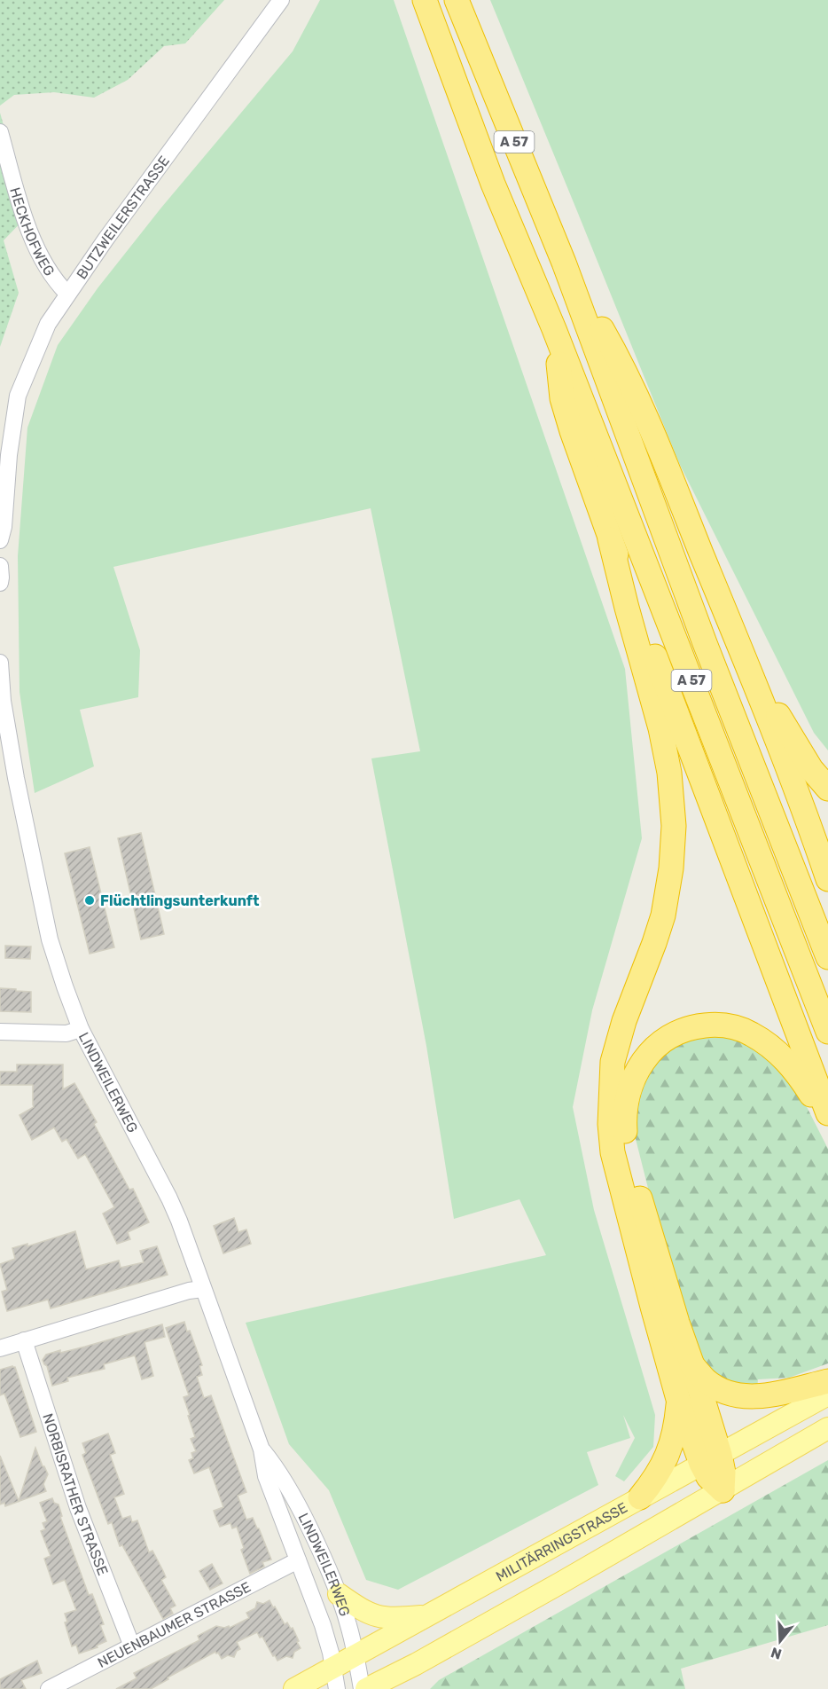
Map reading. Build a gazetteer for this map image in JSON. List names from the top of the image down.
{
  "streets": {
    "highway": ["A 57"],
    "main road": ["MILITÄRRINGSTRASSE"],
    "street": [
      "BUTZWEILERSTRASSE",
      "HECKHOFWEG",
      "LINDWEILERWEG",
      "NORBISRATHER STRASSE",
      "NEUENBAUMER STRASSE"
    ]
  },
  "crossings": [
    ["BUTZWEILERSTRASSE", "HECKHOFWEG"],
    ["LINDWEILERWEG", "MILITÄRRINGSTRASSE"],
    ["LINDWEILERWEG", "NEUENBAUMER STRASSE"],
    ["NORBISRATHER STRASSE", "NEUENBAUMER STRASSE"]
  ],
  "places": ["Flüchtlingsunterkunft"],
  "north": "bottom"
}
